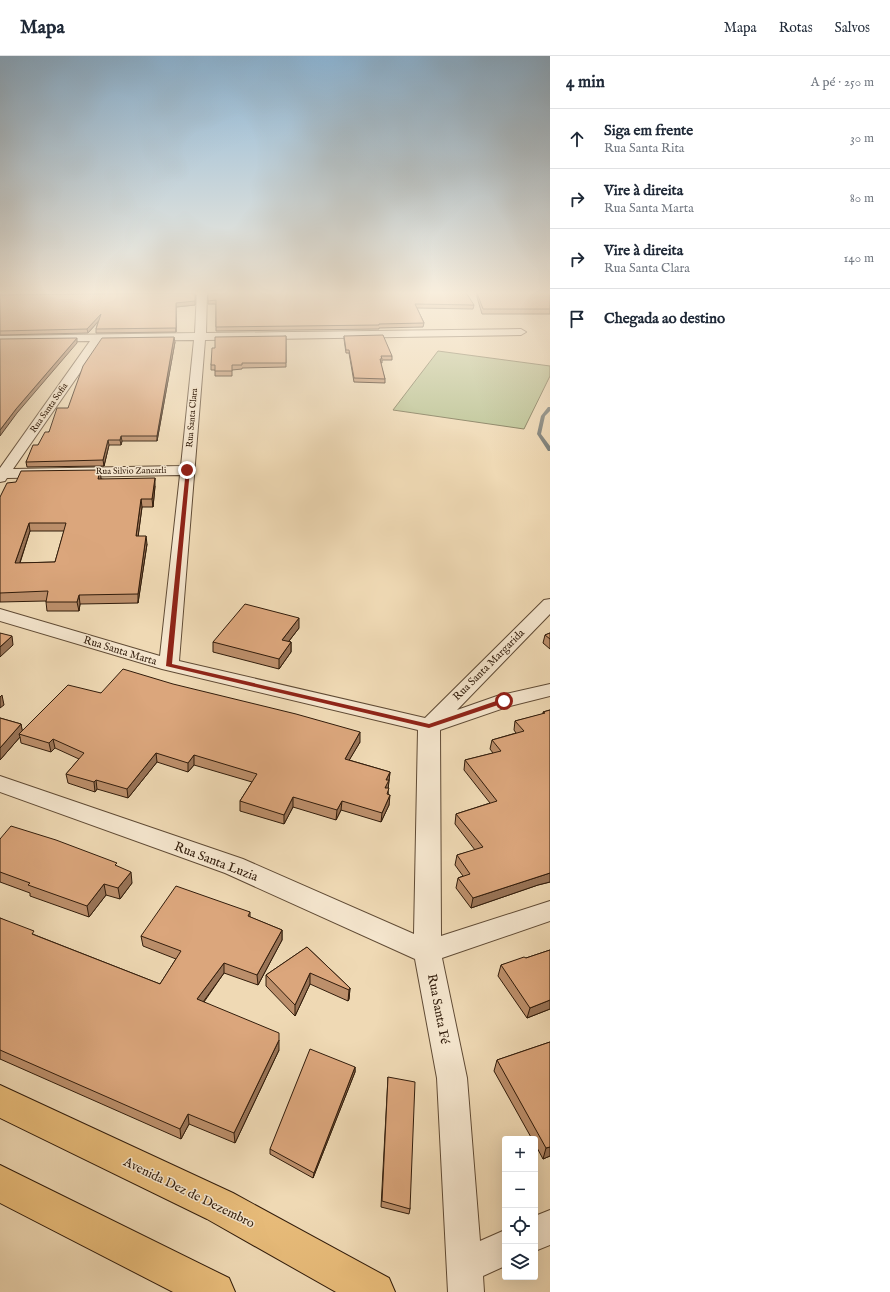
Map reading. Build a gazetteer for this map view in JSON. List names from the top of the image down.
{
  "streets": {
    "highway": ["Avenida Dez de Dezembro"],
    "street": [
      "Rua Santa Sofia",
      "Rua Santa Clara",
      "Rua Silvio Zancarli",
      "Rua Santa Marta",
      "Rua Santa Margarida",
      "Rua Santa Luzia",
      "Rua Santa Fé"
    ]
  },
  "crossings": [
    ["Rua Santa Sofia", "Rua Silvio Zancarli"],
    ["Rua Santa Clara", "Rua Silvio Zancarli"],
    ["Rua Santa Clara", "Rua Santa Marta"],
    ["Rua Santa Marta", "Rua Santa Margarida"],
    ["Rua Santa Marta", "Rua Santa Fé"],
    ["Rua Santa Margarida", "Rua Santa Fé"],
    ["Rua Santa Luzia", "Rua Santa Fé"]
  ],
  "page": {
    "header": "Mapa",
    "nav": ["Mapa", "Rotas", "Salvos"],
    "heading": ["4 min", "A pé · 250 m"],
    "list": [
      ["Siga em frente", "Rua Santa Rita", "30 m"],
      ["Vire à direita", "Rua Santa Marta", "80 m"],
      ["Vire à direita", "Rua Santa Clara", "140 m"],
      "Chegada ao destino"
    ],
    "map_buttons": ["+", "−"]
  }
}
